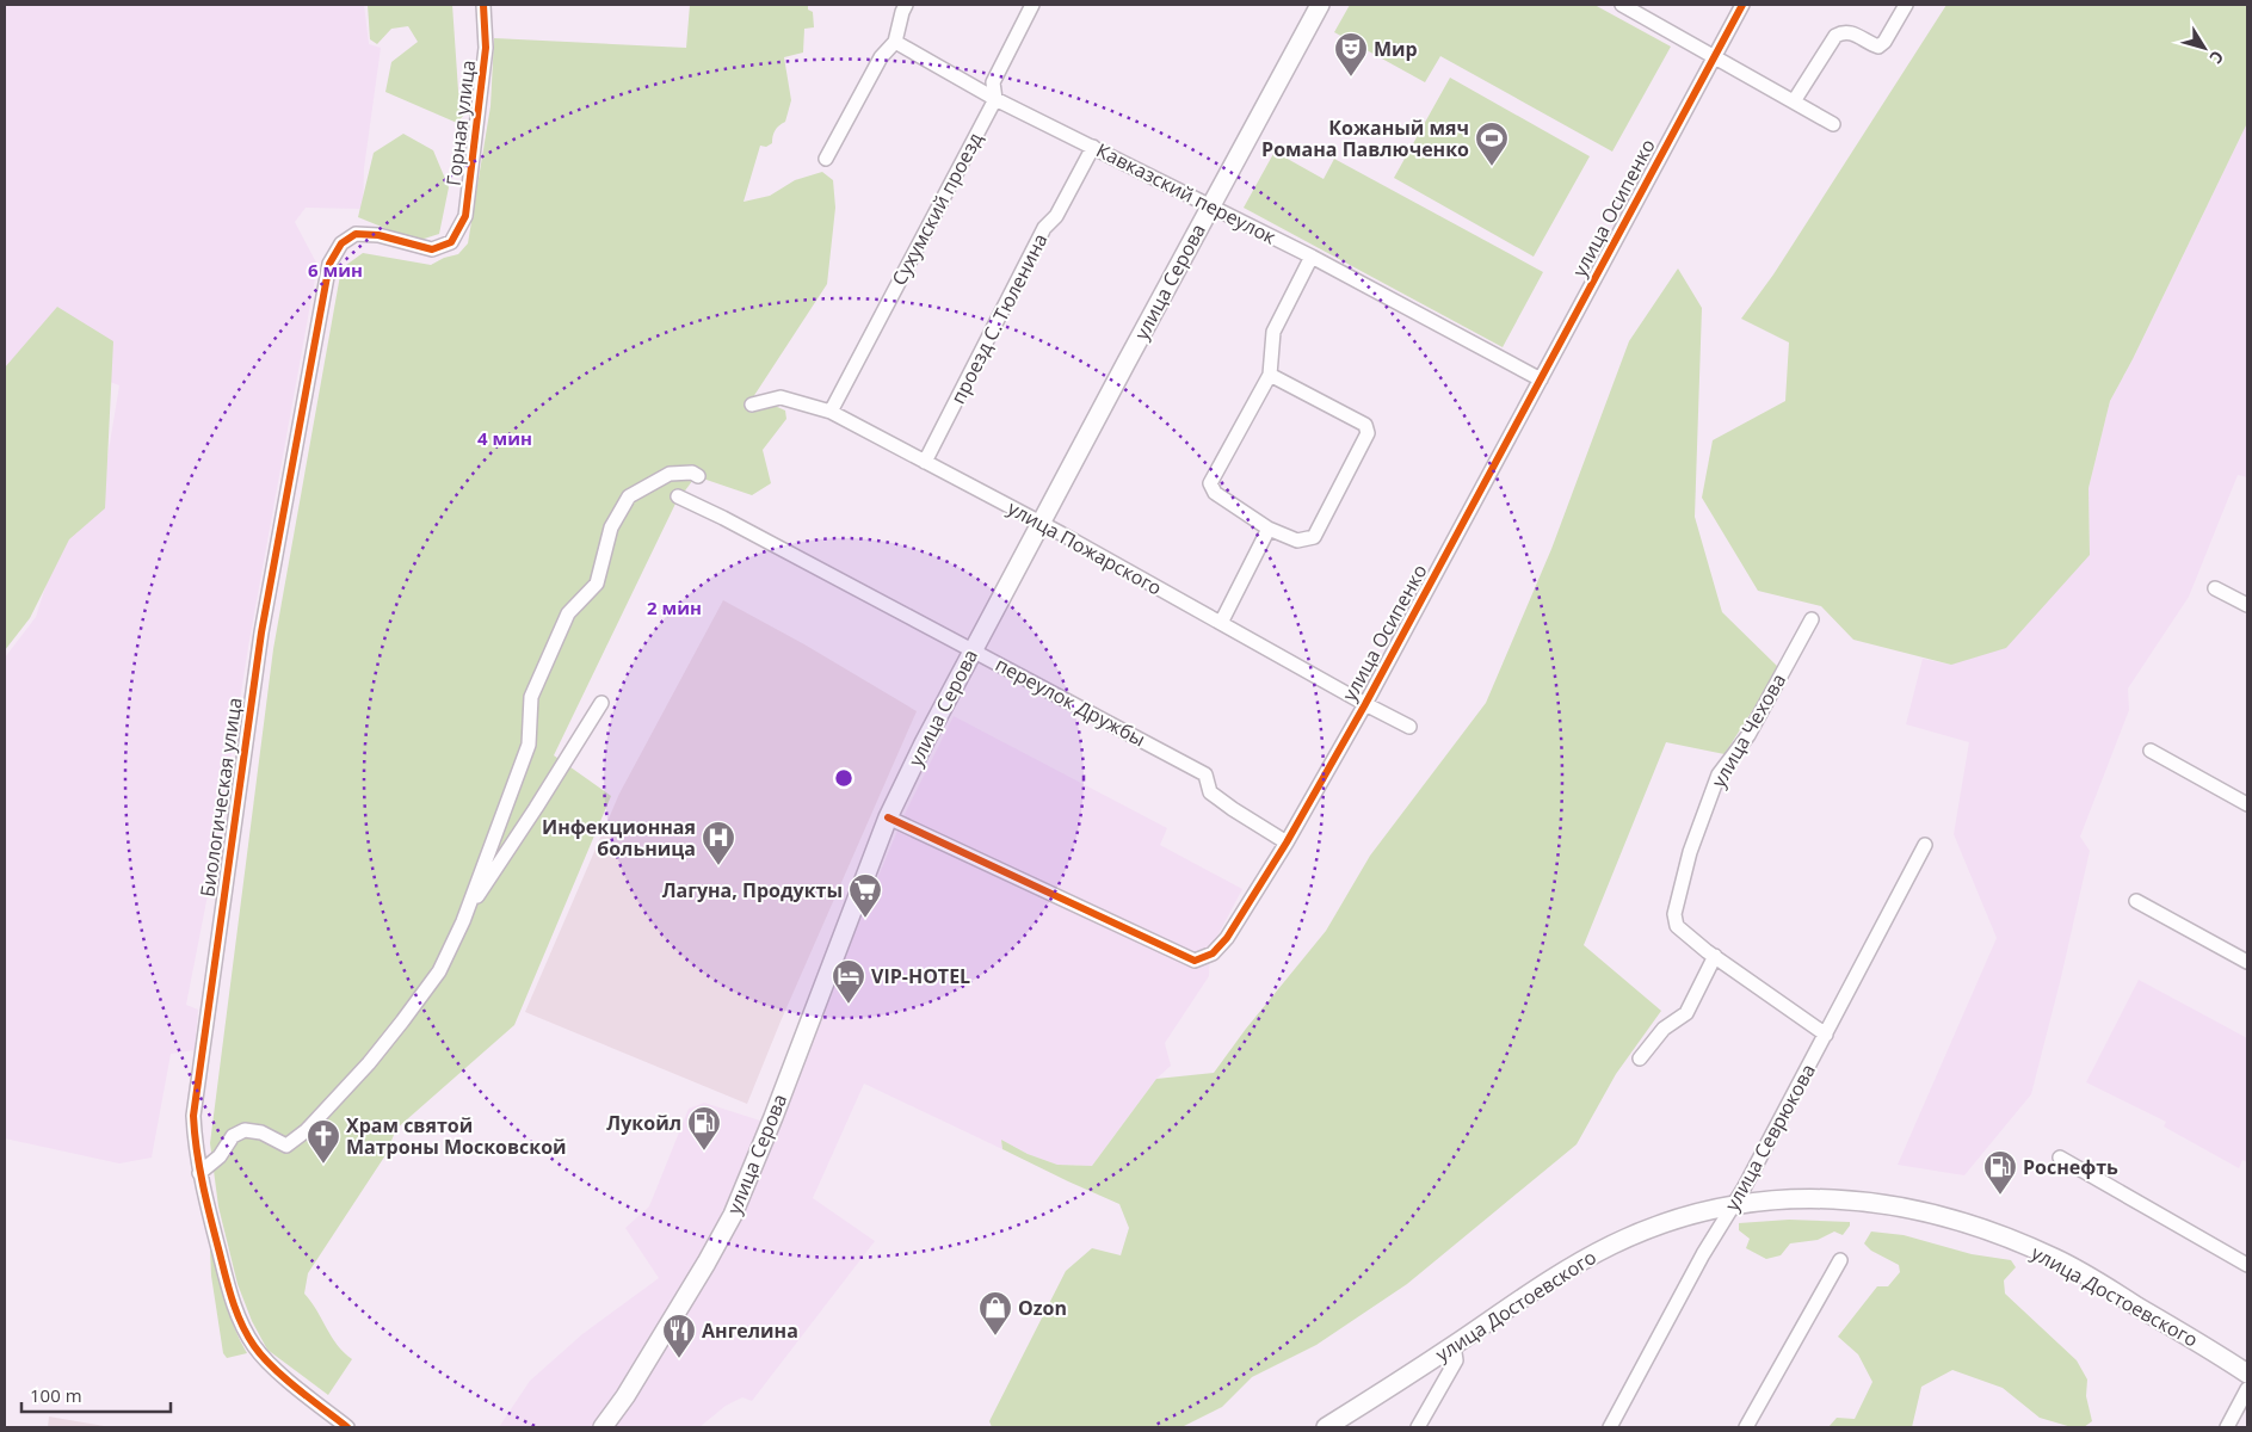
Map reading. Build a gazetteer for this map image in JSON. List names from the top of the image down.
{
  "streets": {
    "main road": ["улица Серова", "улица Достоевского"],
    "street": [
      "Горная улица",
      "Кавказский переулок",
      "улица Осипенко",
      "Сухумский проезд",
      "проезд С. Тюленина",
      "улица Пожарского",
      "переулок Дружбы",
      "улица Чехова",
      "Биологическая улица",
      "улица Севрюкова"
    ]
  },
  "crossings": [
    ["Горная улица", "Биологическая улица"],
    ["Кавказский переулок", "улица Осипенко"],
    ["Кавказский переулок", "Сухумский проезд"],
    ["Кавказский переулок", "улица Серова"],
    ["Кавказский переулок", "проезд С. Тюленина"],
    ["улица Осипенко", "улица Серова"],
    ["улица Осипенко", "улица Пожарского"],
    ["улица Осипенко", "переулок Дружбы"],
    ["Сухумский проезд", "улица Пожарского"],
    ["улица Серова", "улица Пожарского"],
    ["улица Серова", "переулок Дружбы"],
    ["проезд С. Тюленина", "улица Пожарского"],
    ["улица Севрюкова", "улица Достоевского"]
  ],
  "places": {
    "theatre": ["Мир"],
    "sports": ["Кожаный мяч Романа Павлюченко"],
    "hospital": ["Инфекционная больница"],
    "supermarket": ["Лагуна, Продукты"],
    "hotel": ["VIP-HOTEL"],
    "fuel station": ["Лукойл", "Роснефть"],
    "church": ["Храм святой Матроны Московской"],
    "shop": ["Ozon"],
    "restaurant": ["Ангелина"]
  },
  "scale_bar": "100 m",
  "north": "bottom right",
  "rings": ["6 мин", "4 мин", "2 мин"]
}
